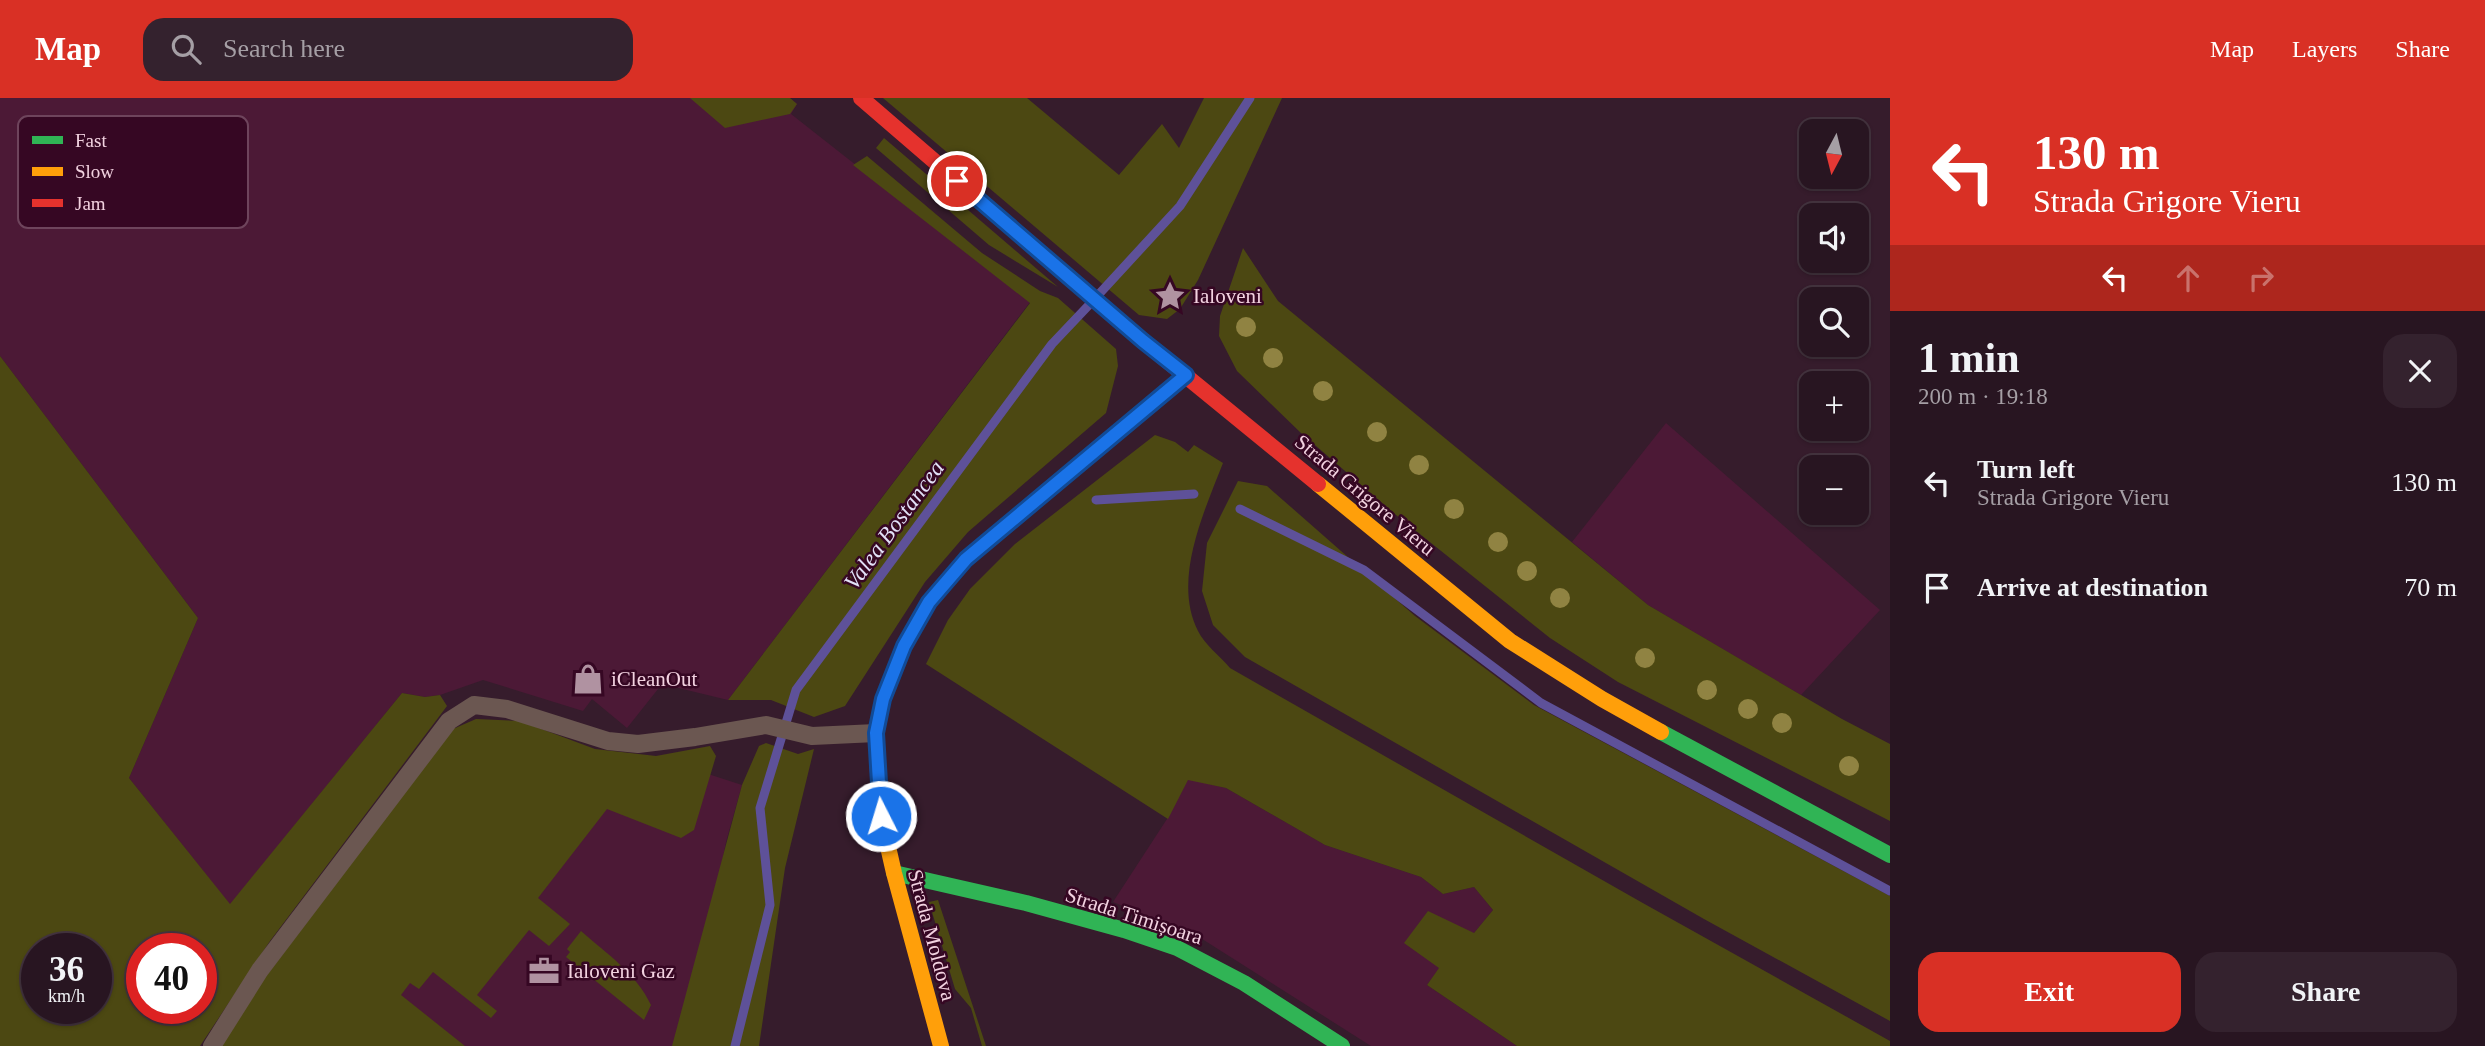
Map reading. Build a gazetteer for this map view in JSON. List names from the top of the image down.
{
  "streets": {
    "street": ["Strada Grigore Vieru", "Strada Timișoara", "Strada Moldova"]
  },
  "crossings": [
    ["Strada Grigore Vieru", "Strada Moldova"],
    ["Strada Timișoara", "Strada Moldova"]
  ],
  "water": ["Valea Bostancea"],
  "places": {
    "place": ["Ialoveni"],
    "shop": ["iCleanOut"],
    "office": ["Ialoveni Gaz"]
  },
  "legend": ["Fast", "Slow", "Jam"],
  "north": "bottom",
  "page": {
    "header": "Map",
    "search": "Search here",
    "nav": ["Map", "Layers", "Share"],
    "turn": ["130 m", "Strada Grigore Vieru"],
    "map_buttons": ["+", "−"],
    "heading": ["1 min", "200 m · 19:18"],
    "list": [
      {
        "name": "Turn left",
        "note": "Strada Grigore Vieru",
        "value": "130 m"
      },
      {
        "name": "Arrive at destination",
        "value": "70 m"
      }
    ],
    "speed": "36 km/h",
    "limit": "40",
    "buttons": ["Exit", "Share"]
  }
}
